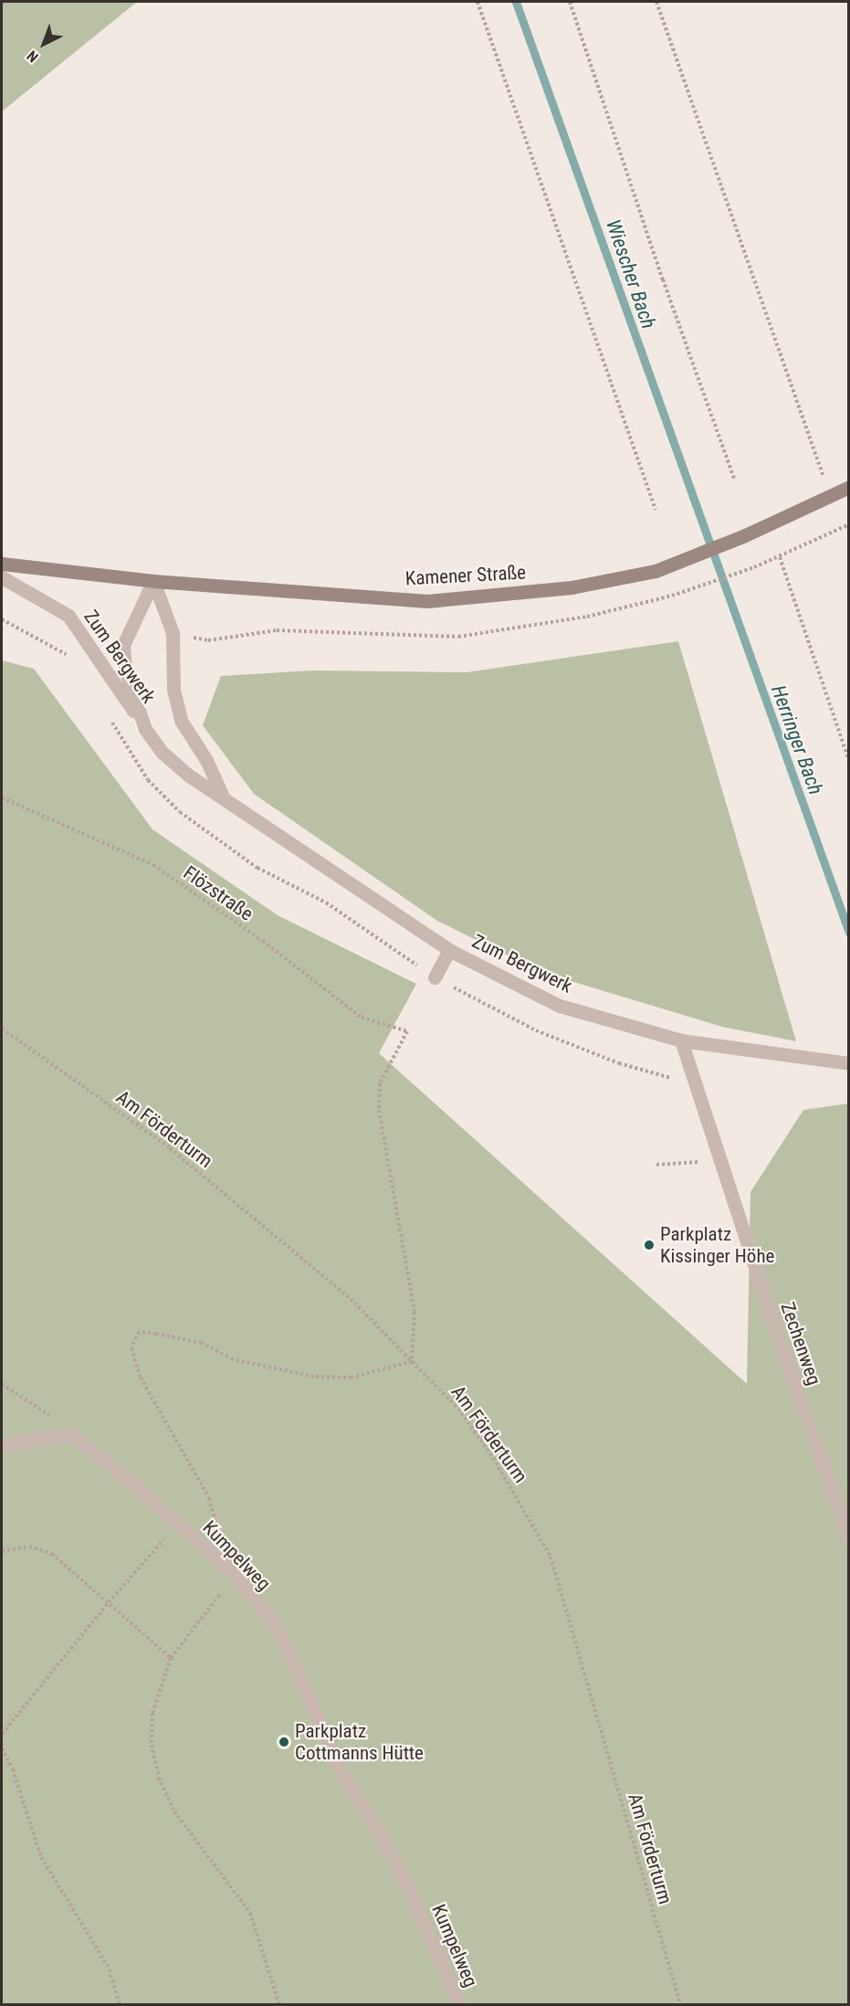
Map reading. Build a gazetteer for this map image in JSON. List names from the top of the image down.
{
  "streets": {
    "main road": ["Kamener Straße"],
    "street": ["Zum Bergwerk", "Zechenweg", "Kumpelweg"],
    "path": ["Flözstraße", "Am Förderturm"]
  },
  "crossings": [
    ["Kamener Straße", "Zum Bergwerk"],
    ["Zum Bergwerk", "Zechenweg"],
    ["Flözstraße", "Am Förderturm"]
  ],
  "water": ["Wiescher Bach", "Herringer Bach"],
  "places": ["Parkplatz Kissinger Höhe", "Parkplatz Cottmanns Hütte"],
  "north": "bottom left"
}
